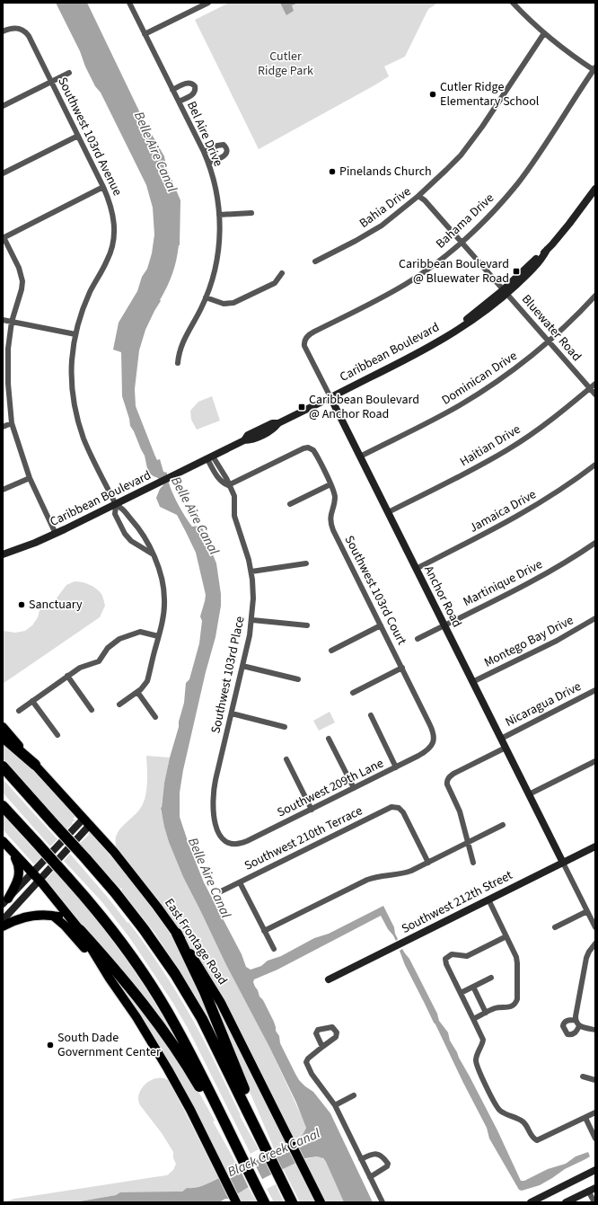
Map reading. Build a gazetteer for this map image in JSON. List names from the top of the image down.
{
  "streets": {
    "main road": ["East Frontage Road"],
    "street": [
      "Bel Aire Drive",
      "Southwest 103rd Avenue",
      "Bahia Drive",
      "Bahama Drive",
      "Bluewater Road",
      "Caribbean Boulevard",
      "Dominican Drive",
      "Haitian Drive",
      "Jamaica Drive",
      "Martinique Drive",
      "Southwest 103rd Court",
      "Anchor Road",
      "Montego Bay Drive",
      "Southwest 103rd Place",
      "Nicaragua Drive",
      "Southwest 209th Lane",
      "Southwest 210th Terrace",
      "Southwest 212th Street"
    ]
  },
  "crossings": [
    ["Southwest 103rd Avenue", "Caribbean Boulevard"],
    ["Bahia Drive", "Bluewater Road"],
    ["Bahama Drive", "Bluewater Road"],
    ["Bahama Drive", "Anchor Road"],
    ["Bluewater Road", "Caribbean Boulevard"],
    ["Bluewater Road", "Dominican Drive"],
    ["Bluewater Road", "Haitian Drive"],
    ["Caribbean Boulevard", "Anchor Road"],
    ["Caribbean Boulevard", "Southwest 103rd Place"],
    ["Dominican Drive", "Anchor Road"],
    ["Haitian Drive", "Anchor Road"],
    ["Jamaica Drive", "Anchor Road"],
    ["Martinique Drive", "Anchor Road"],
    ["Southwest 103rd Court", "Southwest 103rd Place"],
    ["Southwest 103rd Court", "Southwest 209th Lane"],
    ["Anchor Road", "Montego Bay Drive"],
    ["Anchor Road", "Nicaragua Drive"],
    ["Anchor Road", "Southwest 212th Street"],
    ["Southwest 103rd Place", "Southwest 209th Lane"]
  ],
  "water": ["Belle Aire Canal", "Black Creek Canal"],
  "parks": ["Cutler Ridge Park"],
  "places": {
    "other": [
      "Cutler Ridge Elementary School",
      "Pinelands Church",
      "Sanctuary",
      "South Dade Government Center"
    ],
    "transit": ["Caribbean Boulevard @ Bluewater Road", "Caribbean Boulevard @ Anchor Road"]
  }
}
